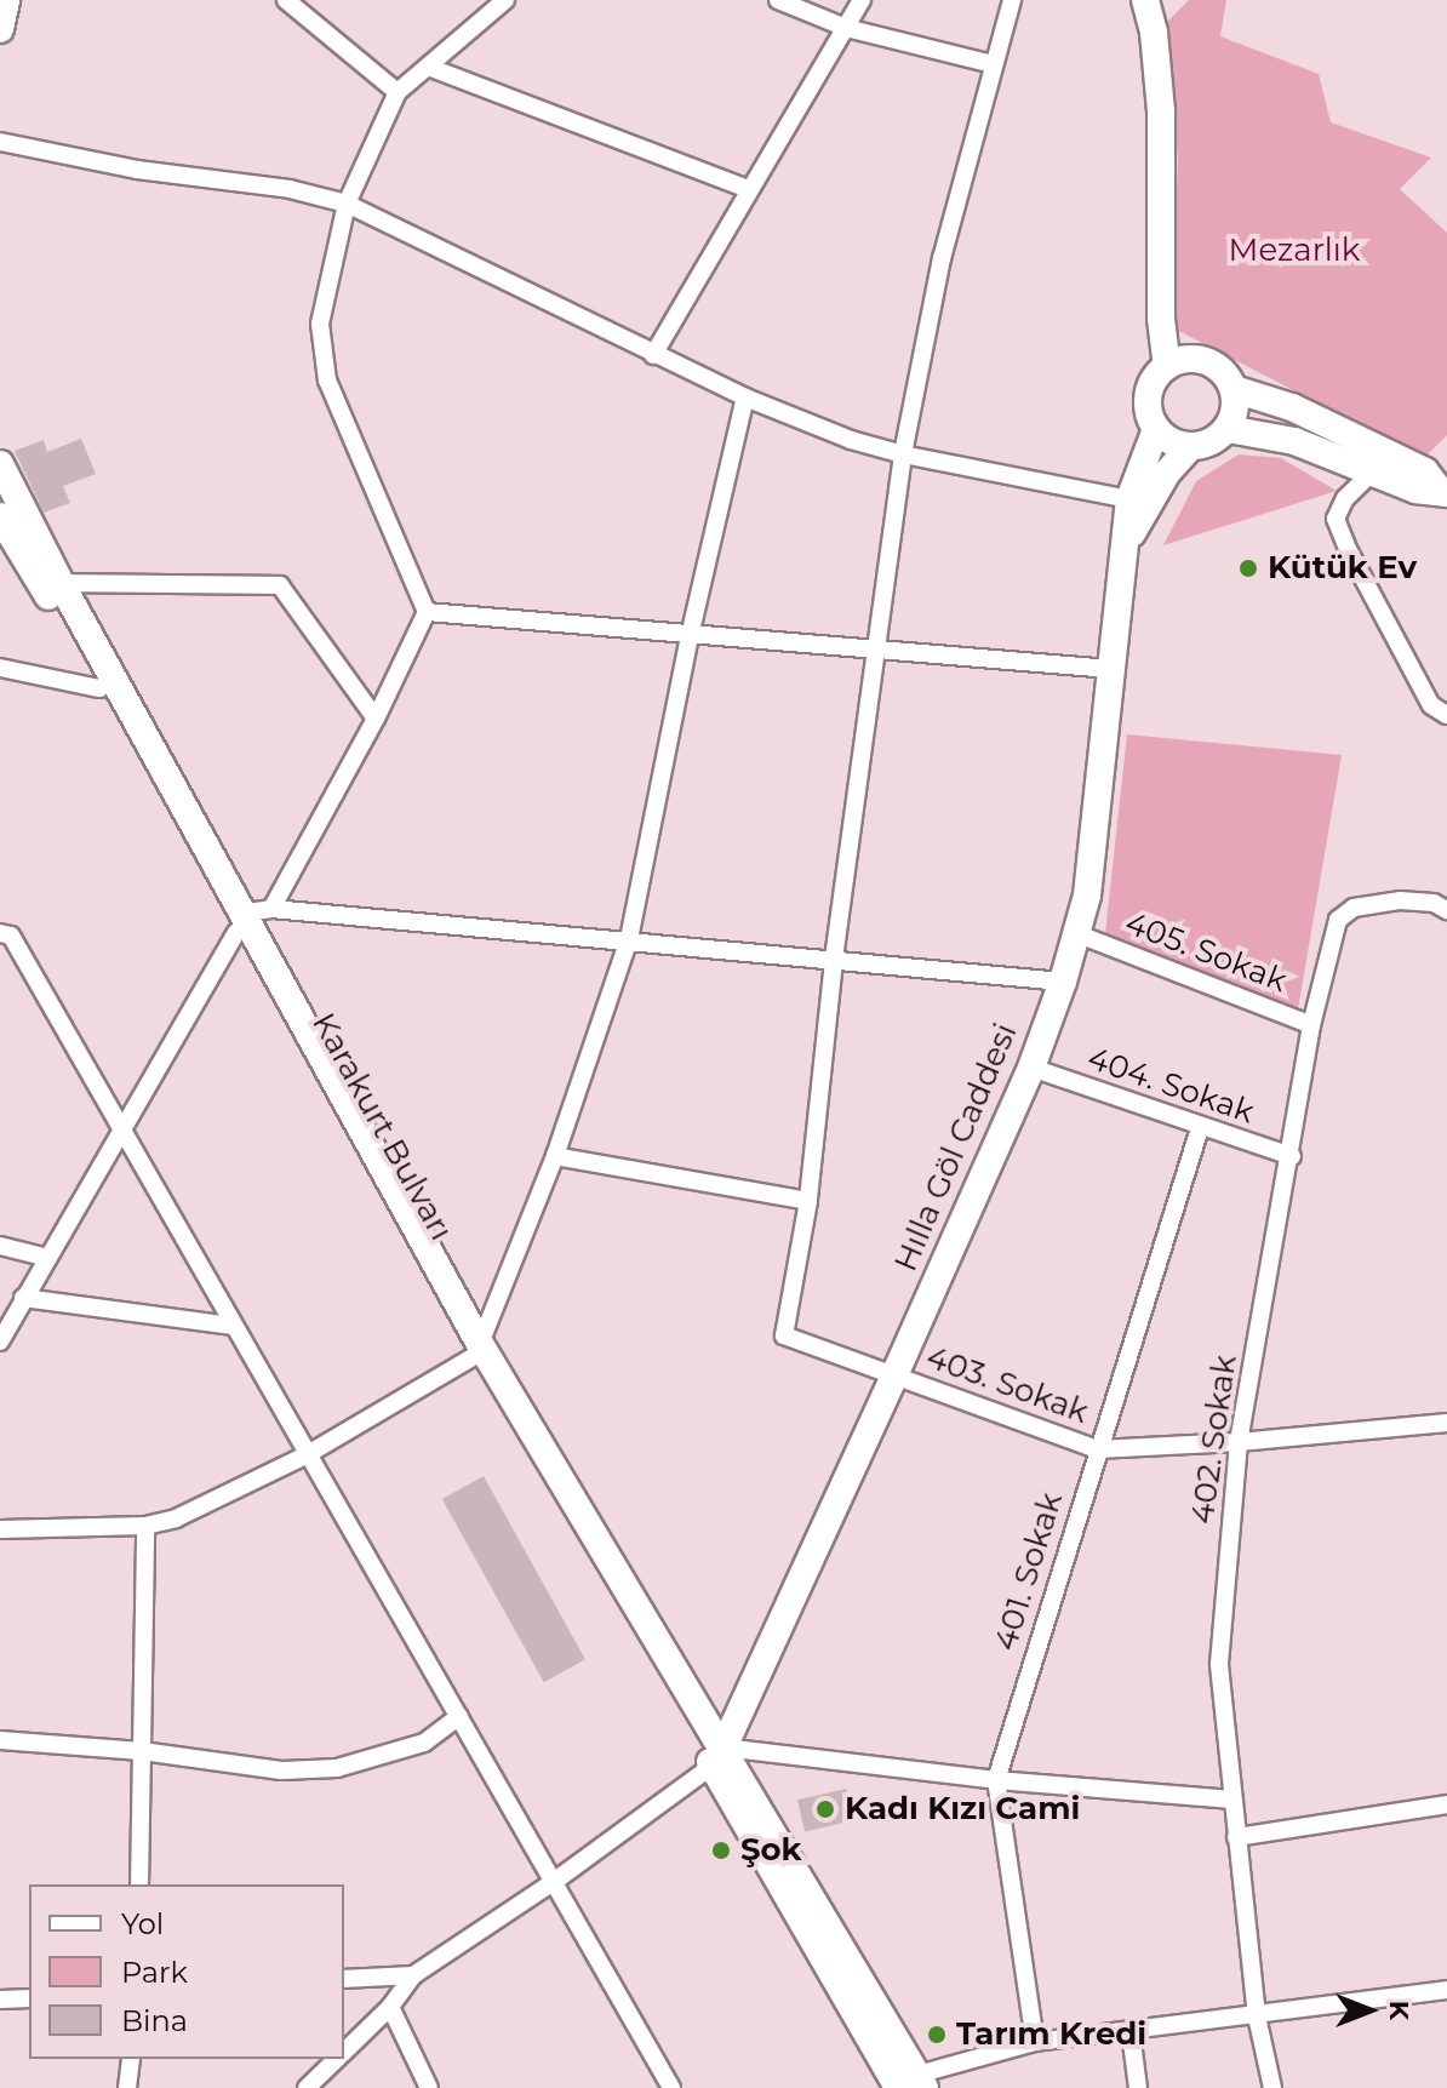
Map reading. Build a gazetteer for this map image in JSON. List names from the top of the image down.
{
  "streets": {
    "street": [
      "405. Sokak",
      "404. Sokak",
      "Karakurt Bulvarı",
      "Hılla Göl Caddesi",
      "403. Sokak",
      "402. Sokak",
      "401. Sokak"
    ]
  },
  "crossings": [
    ["405. Sokak", "Hılla Göl Caddesi"],
    ["405. Sokak", "402. Sokak"],
    ["404. Sokak", "Hılla Göl Caddesi"],
    ["404. Sokak", "402. Sokak"],
    ["404. Sokak", "401. Sokak"],
    ["Karakurt Bulvarı", "Hılla Göl Caddesi"],
    ["Hılla Göl Caddesi", "403. Sokak"],
    ["403. Sokak", "402. Sokak"],
    ["403. Sokak", "401. Sokak"]
  ],
  "parks": ["Mezarlık"],
  "places": [
    "Kütük Ev",
    "Kadı Kızı Cami",
    "Şok",
    "Tarım Kredi"
  ],
  "legend": ["Yol", "Park", "Bina"],
  "north": "right"
}
